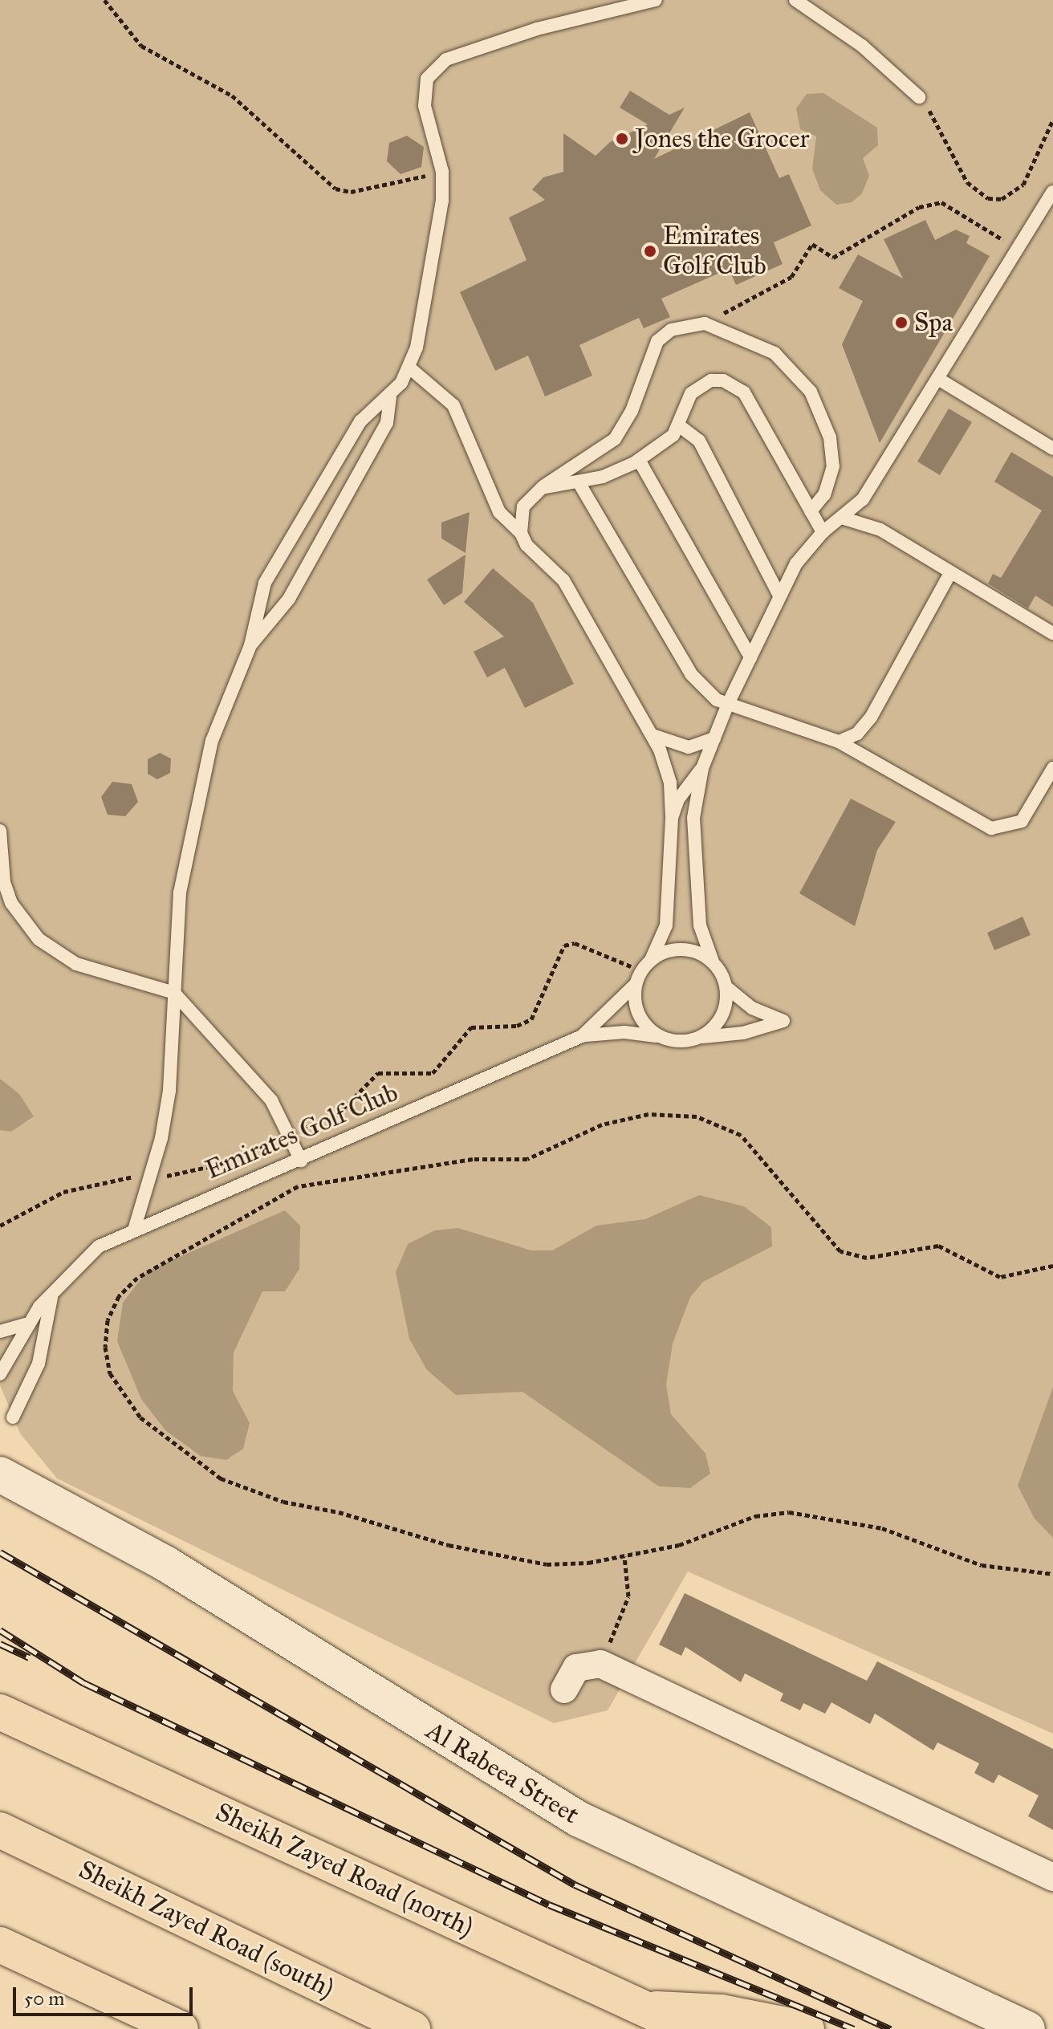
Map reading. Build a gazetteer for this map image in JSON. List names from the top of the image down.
{
  "streets": {
    "highway": ["Sheikh Zayed Road (north)", "Sheikh Zayed Road (south)"],
    "main road": ["Al Rabeea Street"],
    "lane": ["Emirates Golf Club"]
  },
  "places": ["Jones the Grocer", "Emirates Golf Club", "Spa"],
  "scale_bar": "50 m"
}
